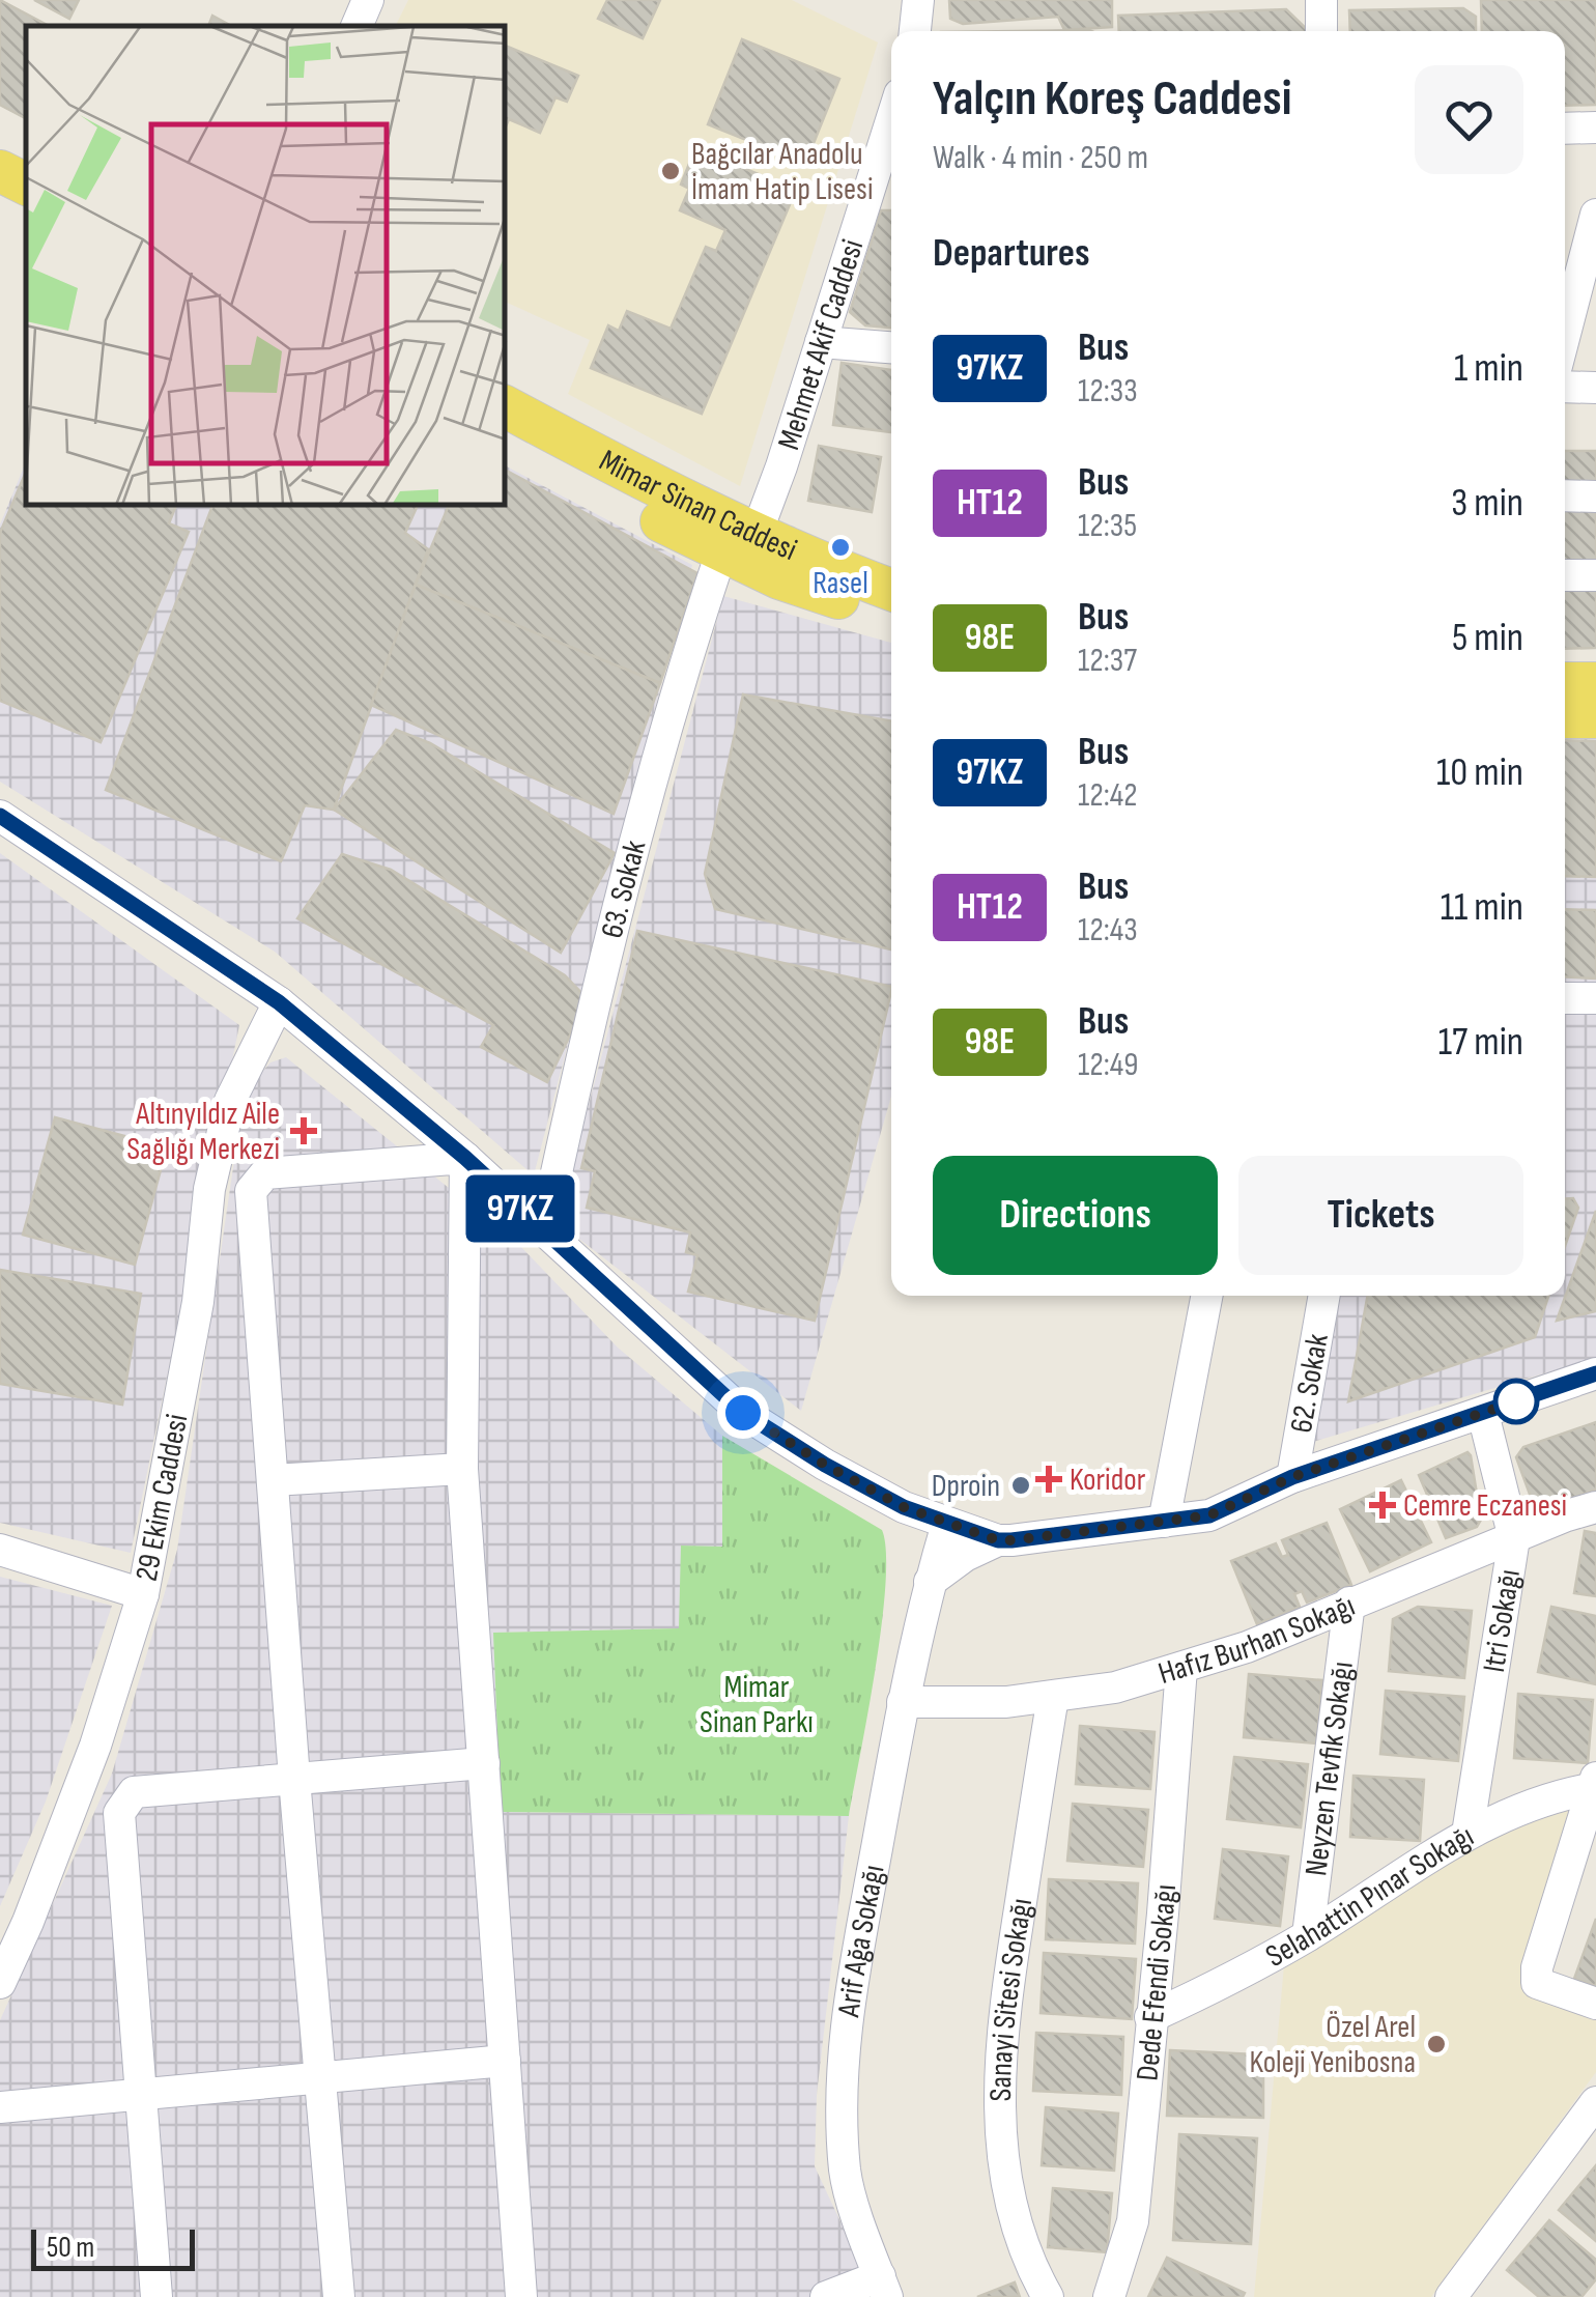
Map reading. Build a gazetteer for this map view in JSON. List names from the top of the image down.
{
  "streets": {
    "main road": ["Mimar Sinan Caddesi"],
    "street": [
      "Mehmet Akif Caddesi",
      "63. Sokak",
      "62. Sokak",
      "29 Ekim Caddesi",
      "Itri Sokağı",
      "Hafız Burhan Sokağı",
      "Neyzen Tevfik Sokağı",
      "Selahattin Pınar Sokağı",
      "Arif Ağa Sokağı",
      "Dede Efendi Sokağı",
      "Sanayi Sitesi Sokağı"
    ]
  },
  "crossings": [
    ["Mehmet Akif Caddesi", "Mimar Sinan Caddesi"],
    ["Mehmet Akif Caddesi", "63. Sokak"],
    ["Mimar Sinan Caddesi", "63. Sokak"],
    ["Itri Sokağı", "Hafız Burhan Sokağı"],
    ["Itri Sokağı", "Selahattin Pınar Sokağı"],
    ["Hafız Burhan Sokağı", "Neyzen Tevfik Sokağı"],
    ["Hafız Burhan Sokağı", "Arif Ağa Sokağı"],
    ["Hafız Burhan Sokağı", "Dede Efendi Sokağı"],
    ["Hafız Burhan Sokağı", "Sanayi Sitesi Sokağı"],
    ["Neyzen Tevfik Sokağı", "Selahattin Pınar Sokağı"],
    ["Selahattin Pınar Sokağı", "Dede Efendi Sokağı"]
  ],
  "parks": ["Mimar Sinan Parkı"],
  "places": {
    "other": [
      "Bağcılar Anadolu İmam Hatip Lisesi",
      "Rasel",
      "Dproin",
      "Özel Arel Koleji Yenibosna"
    ],
    "health": ["Altınyıldız Aile Sağlığı Merkezi", "Koridor", "Cemre Eczanesi"]
  },
  "lines": ["bus line 97KZ"],
  "scale_bar": "50 m",
  "page": {
    "on_map": "97KZ",
    "heading": [
      ["Yalçın Koreş Caddesi", "Walk · 4 min · 250 m"],
      "Departures"
    ],
    "list": [
      {
        "mark": "97KZ",
        "name": "Bus",
        "note": "12:33",
        "value": "1 min"
      },
      {
        "mark": "HT12",
        "name": "Bus",
        "note": "12:35",
        "value": "3 min"
      },
      {
        "mark": "98E",
        "name": "Bus",
        "note": "12:37",
        "value": "5 min"
      },
      {
        "mark": "97KZ",
        "name": "Bus",
        "note": "12:42",
        "value": "10 min"
      },
      {
        "mark": "HT12",
        "name": "Bus",
        "note": "12:43",
        "value": "11 min"
      },
      {
        "mark": "98E",
        "name": "Bus",
        "note": "12:49",
        "value": "17 min"
      }
    ],
    "buttons": ["Directions", "Tickets"],
    "scale": "50 m"
  }
}
